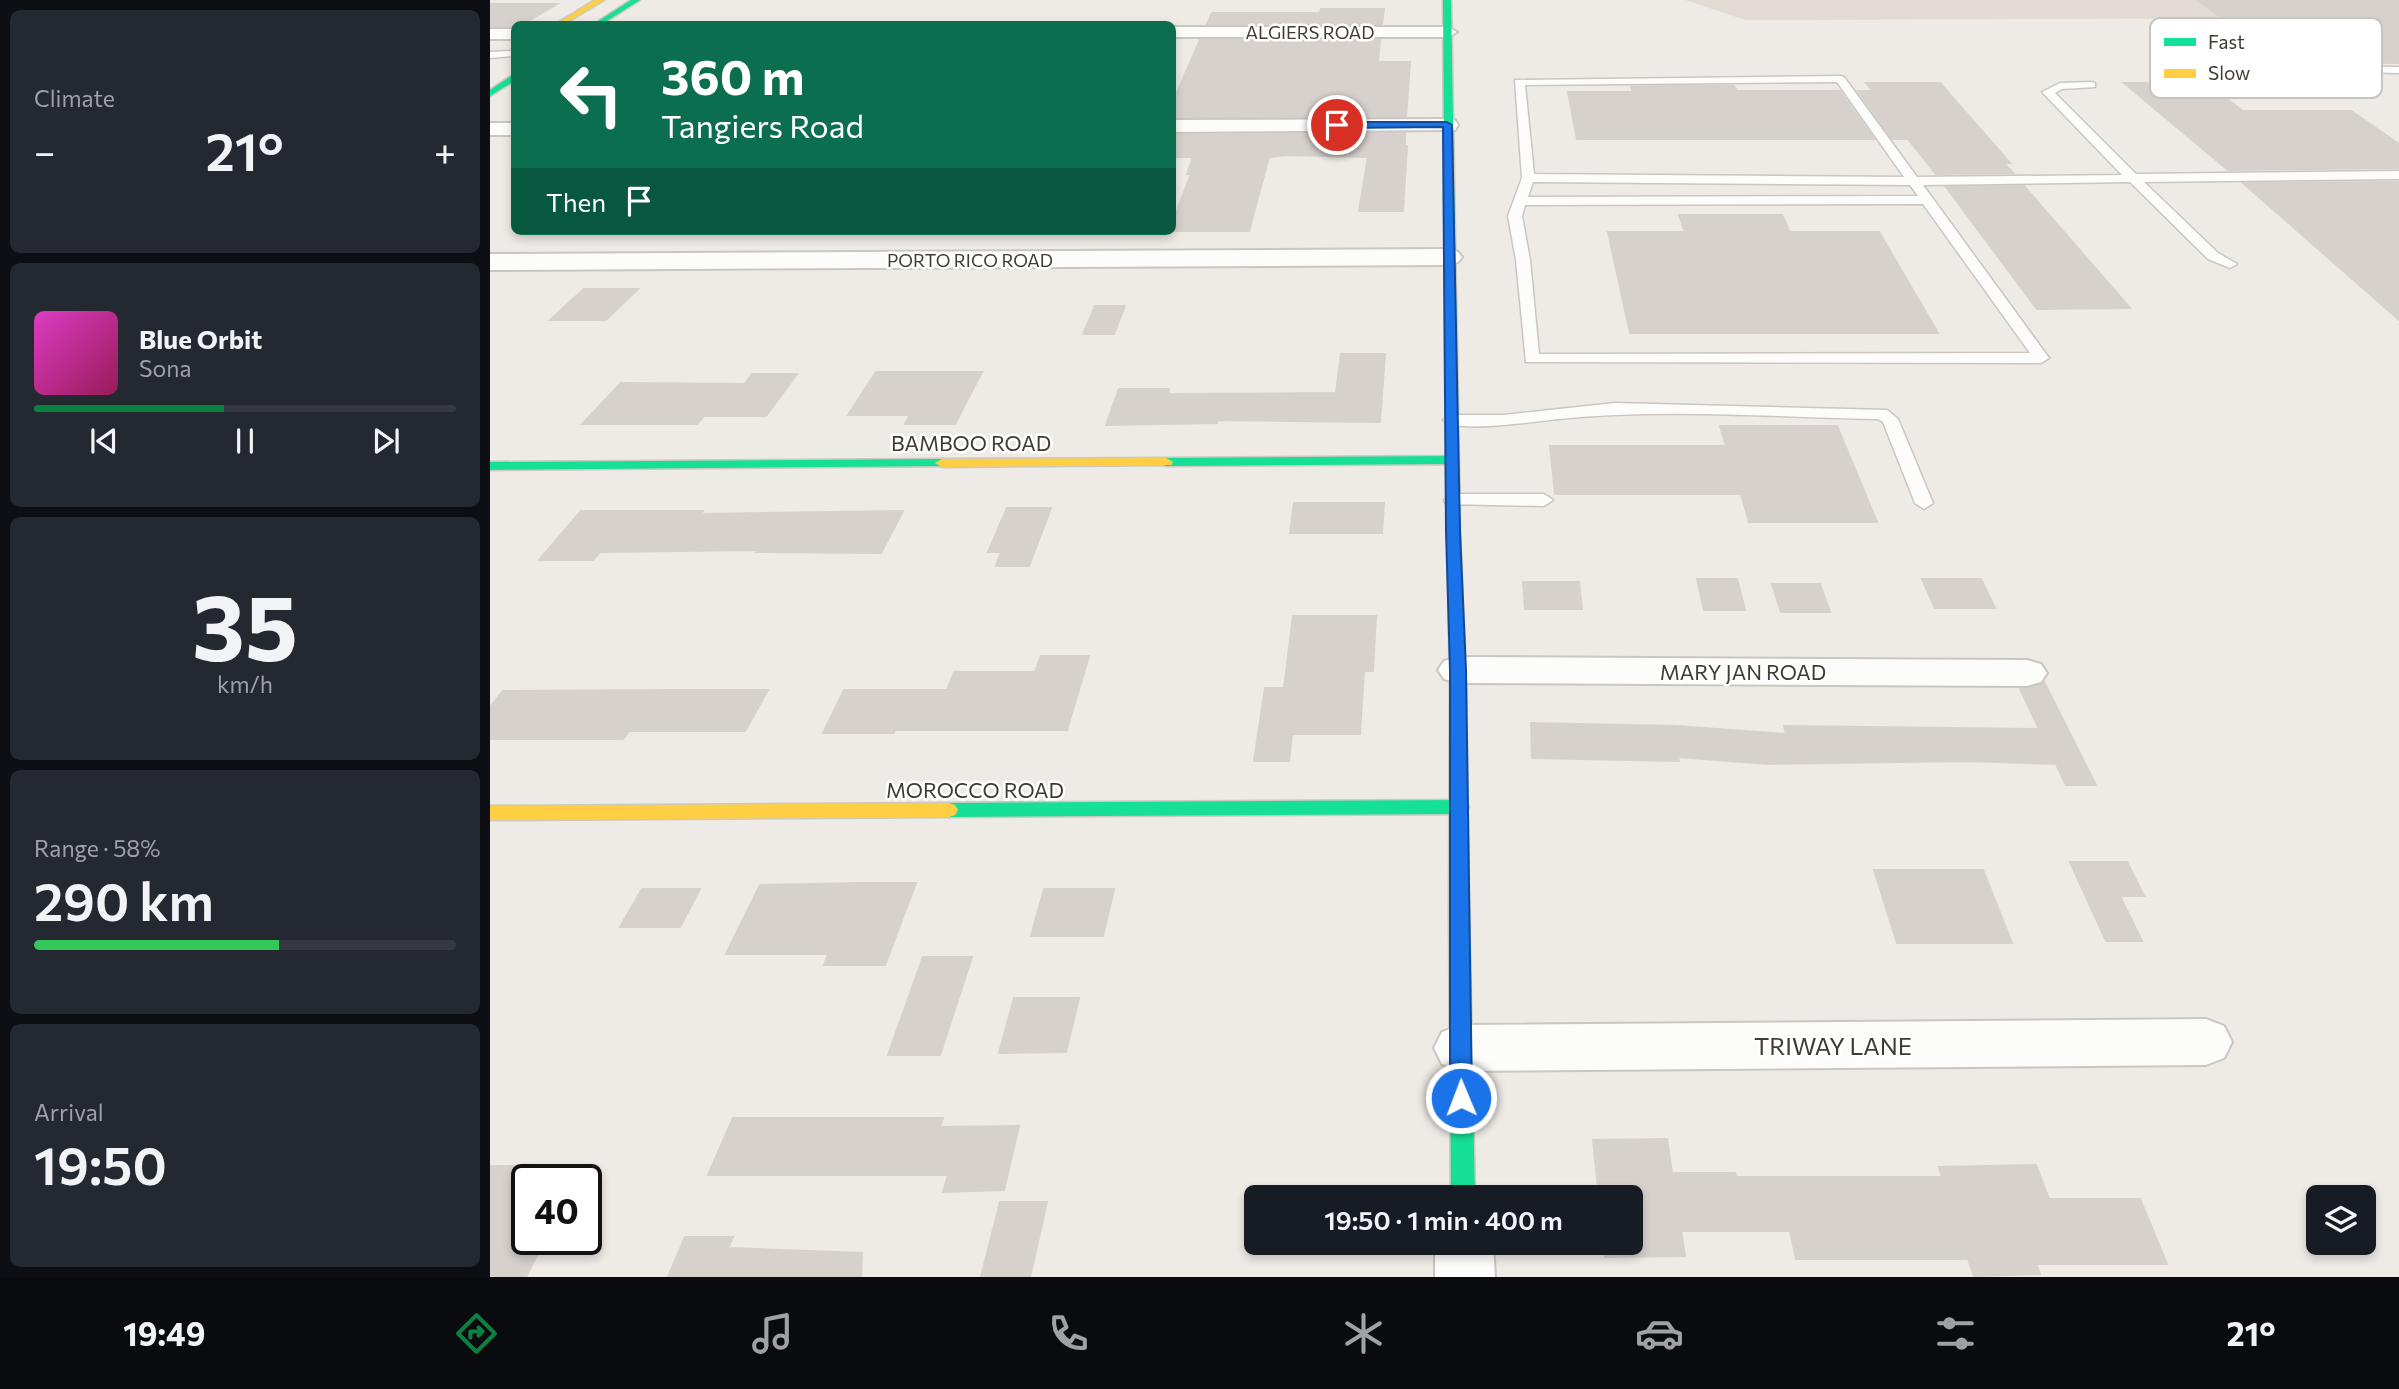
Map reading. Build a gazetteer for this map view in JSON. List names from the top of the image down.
{
  "streets": {
    "street": [
      "ALGIERS ROAD",
      "PORTO RICO ROAD",
      "BAMBOO ROAD",
      "MARY JAN ROAD",
      "MOROCCO ROAD",
      "TRIWAY LANE"
    ]
  },
  "legend": ["Fast", "Slow"],
  "page": {
    "tile": [
      "Climate",
      ["35", "km/h"],
      ["Range · 58%", "290 km"],
      ["Arrival", "19:50"]
    ],
    "turn": ["360 m", "Tangiers Road"],
    "heat": ["−", "21°", "+"],
    "then": "Then",
    "song": ["Blue Orbit", "Sona"],
    "limit": "40",
    "trip": "19:50 · 1 min · 400 m",
    "tabs": ["19:49", "21°"]
  }
}
